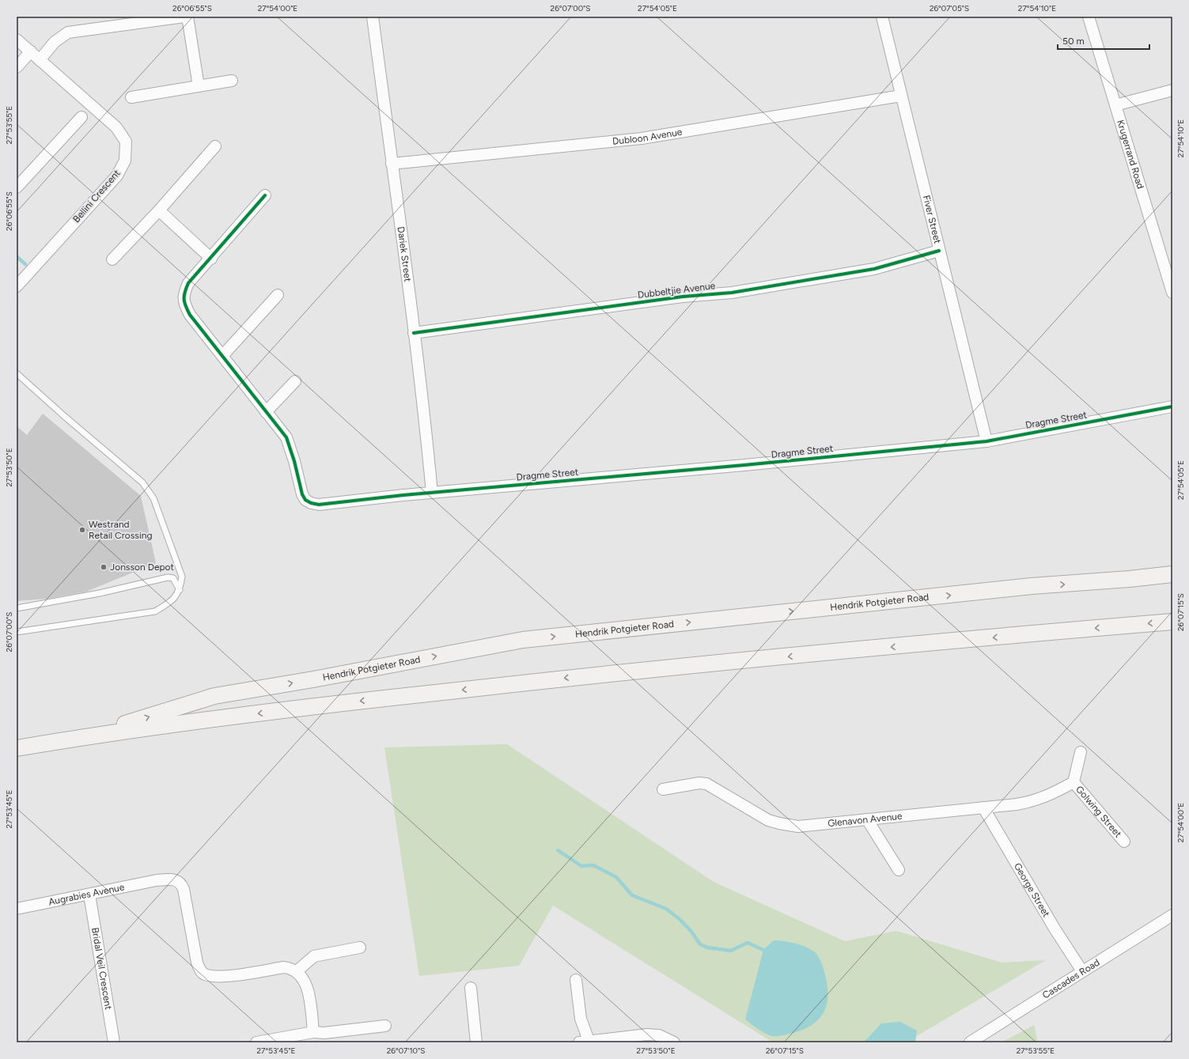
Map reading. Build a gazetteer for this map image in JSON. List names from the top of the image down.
{
  "streets": {
    "main road": ["Hendrik Potgieter Road"],
    "street": [
      "Dubloon Avenue",
      "Krugerrand Road",
      "Bellini Crescent",
      "Fiver Street",
      "Dariek Street",
      "Dubbeltjie Avenue",
      "Dragme Street",
      "Golwing Street",
      "Glenavon Avenue",
      "George Street",
      "Augrabies Avenue",
      "Bridal Veil Crescent",
      "Cascades Road"
    ]
  },
  "crossings": [
    ["Dubloon Avenue", "Fiver Street"],
    ["Dubloon Avenue", "Dariek Street"],
    ["Fiver Street", "Dubbeltjie Avenue"],
    ["Fiver Street", "Dragme Street"],
    ["Dariek Street", "Dubbeltjie Avenue"],
    ["Dariek Street", "Dragme Street"],
    ["Golwing Street", "Glenavon Avenue"],
    ["Glenavon Avenue", "George Street"],
    ["George Street", "Cascades Road"],
    ["Augrabies Avenue", "Bridal Veil Crescent"]
  ],
  "places": ["Westrand Retail Crossing", "Jonsson Depot"],
  "scale_bar": "50 m",
  "coordinates": [
    "26°06'55\"S",
    "27°54'00\"E",
    "26°07'00\"S",
    "27°54'05\"E",
    "26°07'05\"S",
    "27°54'10\"E",
    "27°53'55\"E",
    "27°53'50\"E",
    "26°07'15\"S",
    "27°53'45\"E",
    "26°07'10\"S"
  ]
}
